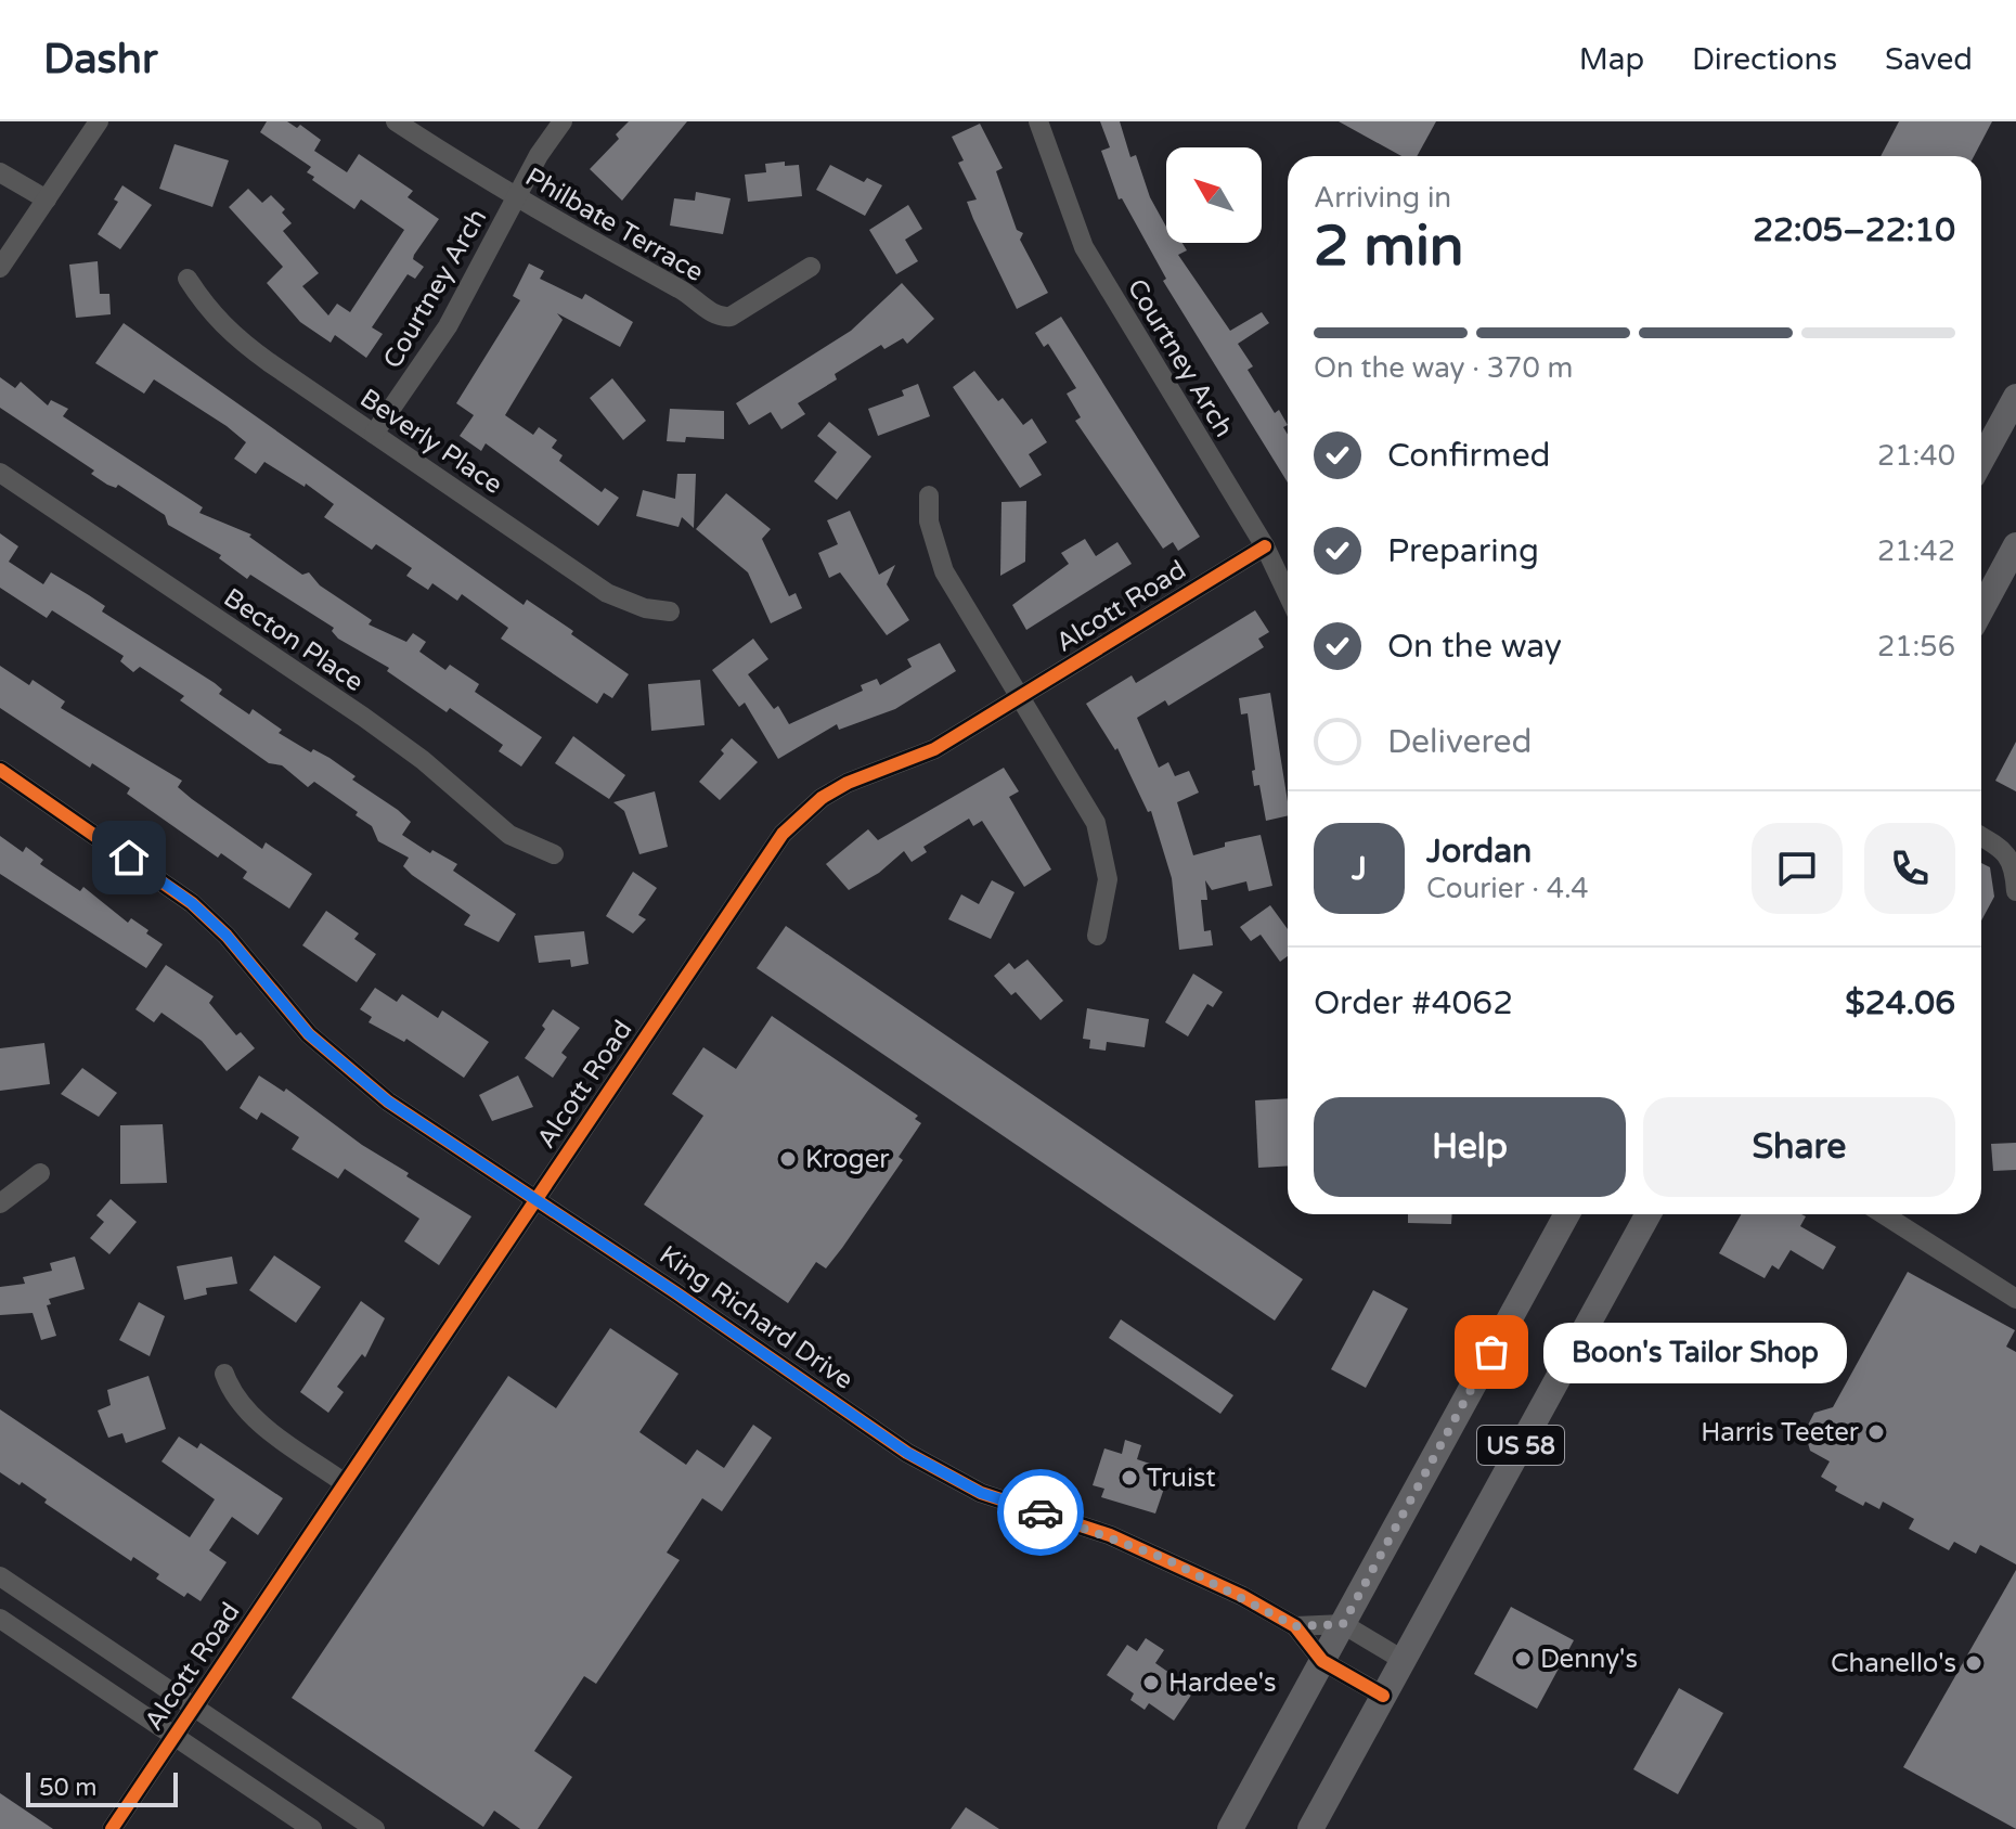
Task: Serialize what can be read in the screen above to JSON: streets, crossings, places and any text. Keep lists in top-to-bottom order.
{
  "streets": {
    "main road": ["US 58"],
    "street": [
      "Philbate Terrace",
      "Courtney Arch",
      "Beverly Place",
      "Alcott Road",
      "Becton Place",
      "King Richard Drive"
    ]
  },
  "crossings": [
    ["Philbate Terrace", "Courtney Arch"],
    ["Courtney Arch", "Beverly Place"],
    ["Courtney Arch", "Alcott Road"],
    ["Alcott Road", "King Richard Drive"],
    ["King Richard Drive", "US 58"]
  ],
  "places": [
    "Kroger",
    "Boon's Tailor Shop",
    "Harris Teeter",
    "Truist",
    "Denny's",
    "Chanello's",
    "Hardee's"
  ],
  "scale_bar": "50 m",
  "north": "top left",
  "page": {
    "header": "Dashr",
    "nav": ["Map", "Directions", "Saved"],
    "heading": ["2 min", "Arriving in", "22:05–22:10"],
    "panel": [
      "Jordan",
      "Courier · 4.4",
      "Order #4062",
      "$24.06"
    ],
    "bar": "On the way · 370 m",
    "list": [
      ["Confirmed", "21:40"],
      ["Preparing", "21:42"],
      ["On the way", "21:56"],
      "Delivered"
    ],
    "round": "J",
    "buttons": ["Help", "Share"],
    "bubble": "Boon's Tailor Shop",
    "scale": "50 m"
  }
}
